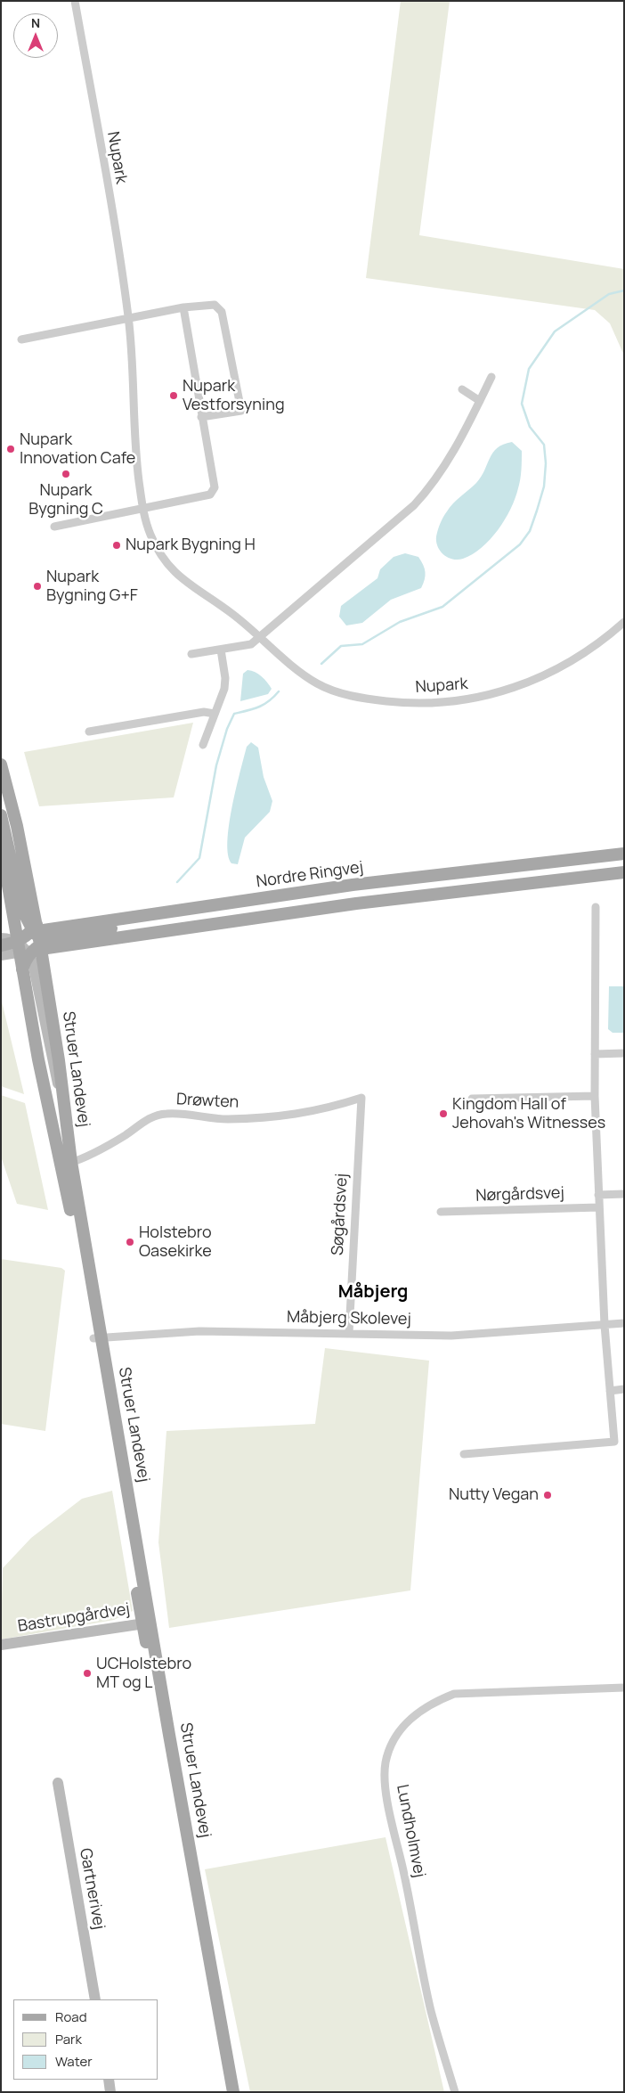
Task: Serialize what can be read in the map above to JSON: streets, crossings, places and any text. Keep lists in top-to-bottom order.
{
  "streets": {
    "main road": ["Nordre Ringvej", "Struer Landevej"],
    "street": [
      "Nupark",
      "Drøwten",
      "Nørgårdsvej",
      "Søgårdsvej",
      "Måbjerg Skolevej",
      "Bastrupgårdvej",
      "Lundholmvej",
      "Gartnerivej"
    ]
  },
  "crossings": [
    ["Nordre Ringvej", "Struer Landevej"],
    ["Struer Landevej", "Drøwten"],
    ["Struer Landevej", "Måbjerg Skolevej"],
    ["Struer Landevej", "Bastrupgårdvej"],
    ["Drøwten", "Søgårdsvej"],
    ["Søgårdsvej", "Måbjerg Skolevej"]
  ],
  "districts": ["Måbjerg"],
  "places": [
    "Nupark Vestforsyning",
    "Nupark Innovation Cafe",
    "Nupark Bygning C",
    "Nupark Bygning H",
    "Nupark Bygning G+F",
    "Kingdom Hall of Jehovah's Witnesses",
    "Holstebro Oasekirke",
    "Nutty Vegan",
    "UCHolstebro MT og L"
  ],
  "legend": ["Road", "Park", "Water"],
  "north": "top"
}
